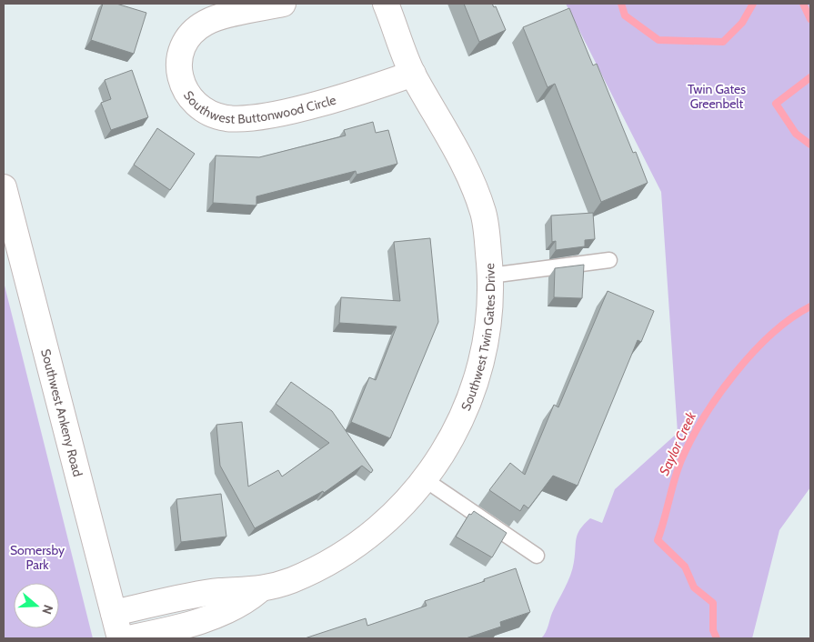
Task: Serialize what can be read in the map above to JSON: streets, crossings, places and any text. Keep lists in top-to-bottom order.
{
  "streets": {
    "street": ["Southwest Buttonwood Circle", "Southwest Twin Gates Drive", "Southwest Ankeny Road"]
  },
  "crossings": [
    ["Southwest Buttonwood Circle", "Southwest Twin Gates Drive"],
    ["Southwest Twin Gates Drive", "Southwest Ankeny Road"]
  ],
  "water": ["Saylor Creek"],
  "parks": ["Twin Gates Greenbelt", "Somersby Park"],
  "north": "right"
}
